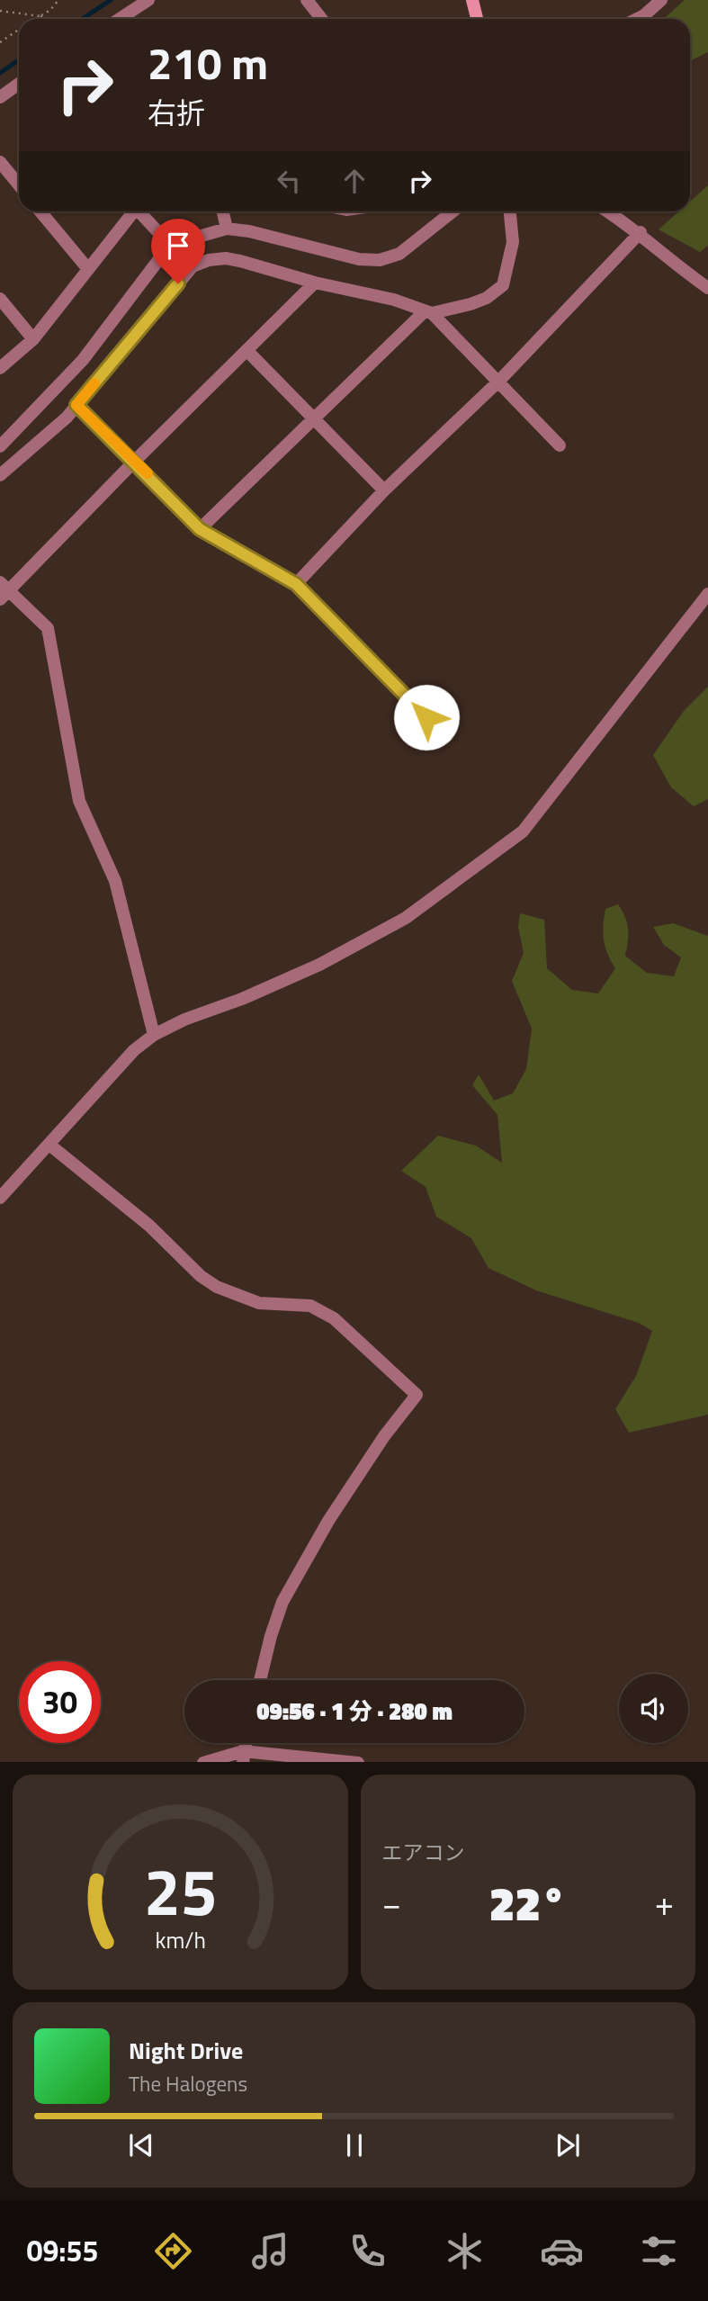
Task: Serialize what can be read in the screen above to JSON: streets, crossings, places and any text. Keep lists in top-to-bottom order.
{
  "page": {
    "turn": ["210 m", "右折"],
    "limit": "30",
    "trip": "09:56 · 1 分 · 280 m",
    "tile": "エアコン",
    "heat": ["−", "22°", "+"],
    "song": ["Night Drive", "The Halogens"],
    "tabs": "09:55",
    "gauge": ["25", "km/h"]
  }
}
